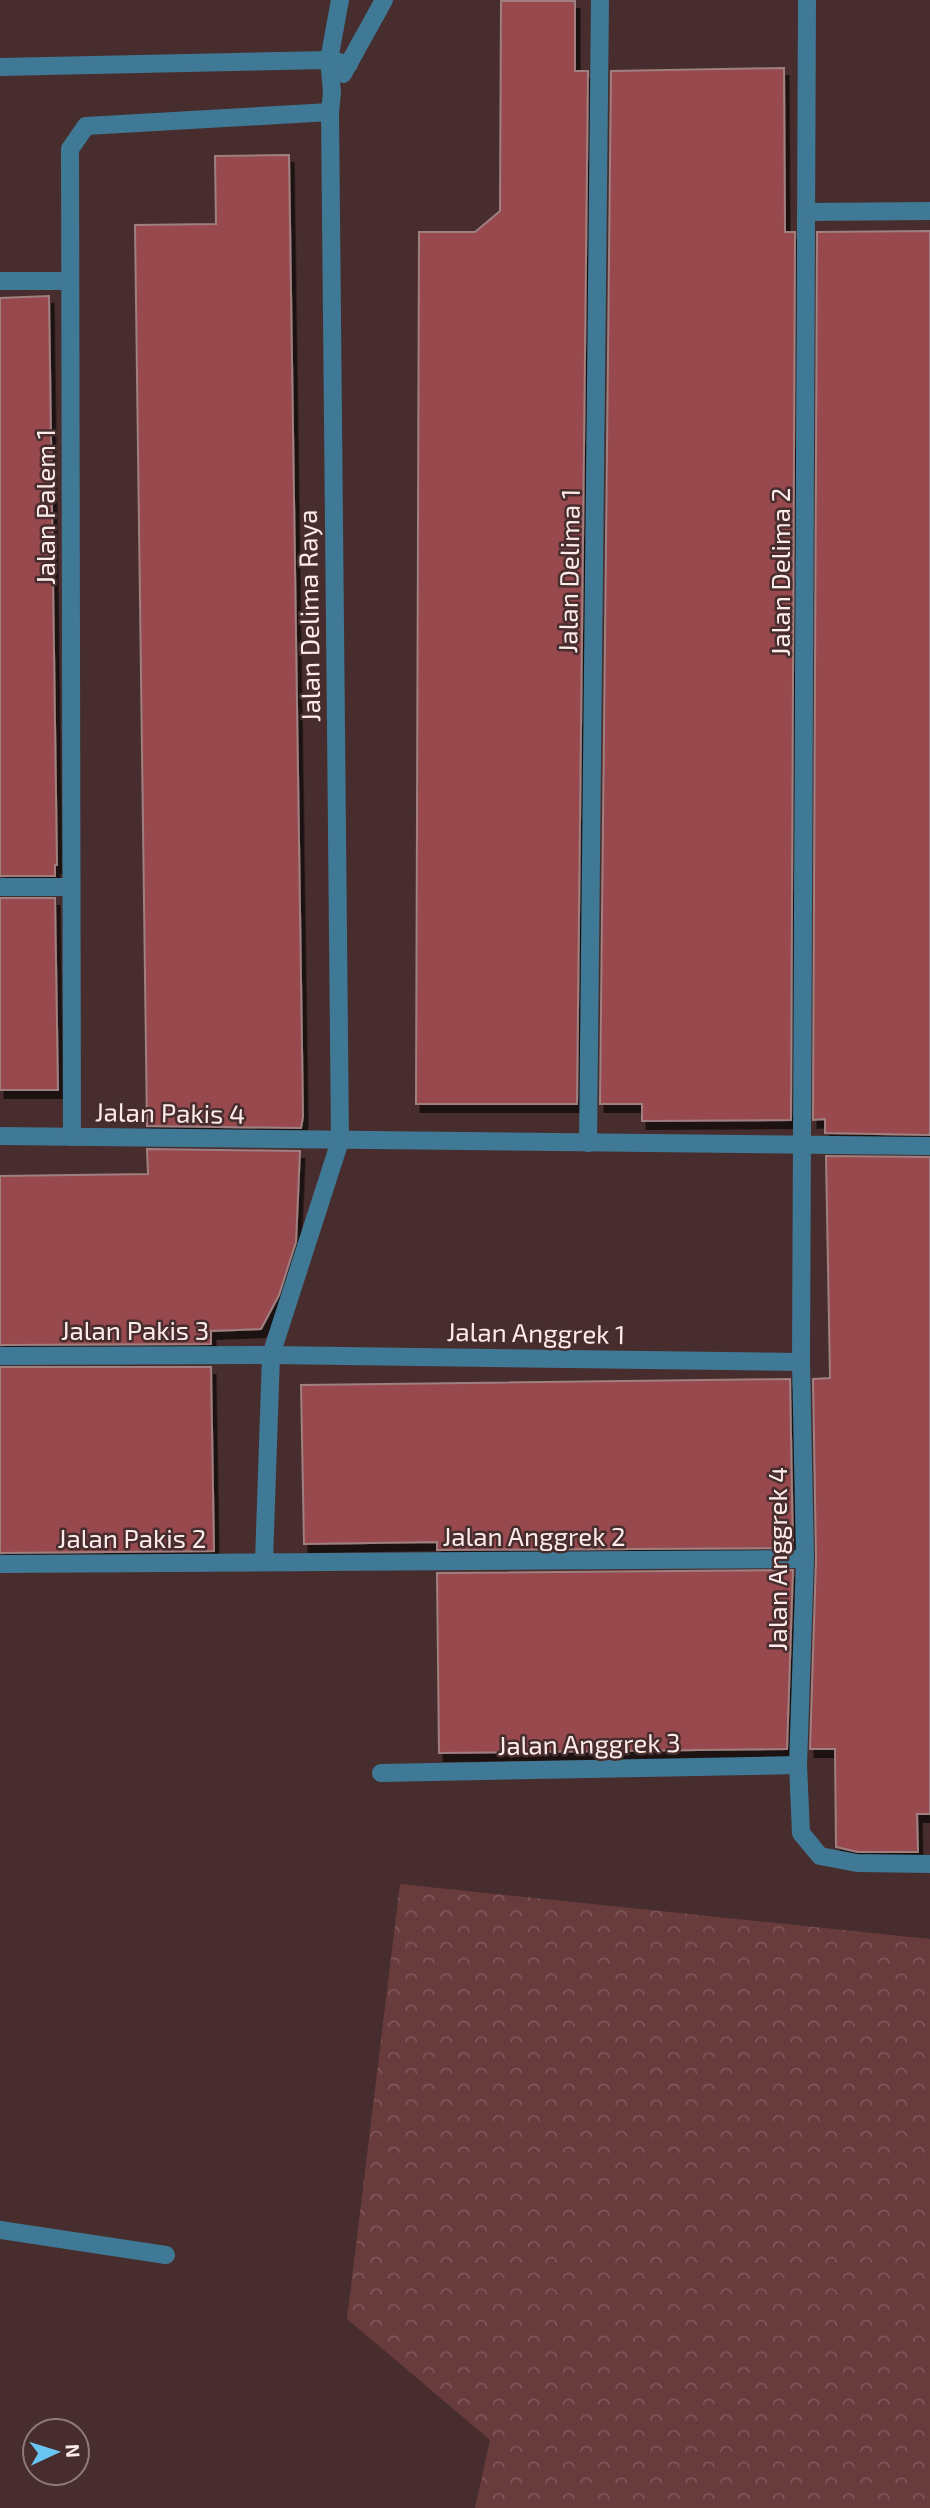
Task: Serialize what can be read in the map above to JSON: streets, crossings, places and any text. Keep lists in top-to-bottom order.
{
  "streets": {
    "street": [
      "Jalan Palem 1",
      "Jalan Delima 1",
      "Jalan Delima 2",
      "Jalan Delima Raya",
      "Jalan Pakis 4",
      "Jalan Pakis 3",
      "Jalan Anggrek 1",
      "Jalan Anggrek 2",
      "Jalan Pakis 2",
      "Jalan Anggrek 4",
      "Jalan Anggrek 3"
    ]
  },
  "crossings": [
    ["Jalan Palem 1", "Jalan Delima Raya"],
    ["Jalan Palem 1", "Jalan Pakis 4"],
    ["Jalan Delima 1", "Jalan Pakis 4"],
    ["Jalan Delima 2", "Jalan Pakis 4"],
    ["Jalan Delima 2", "Jalan Anggrek 4"],
    ["Jalan Delima Raya", "Jalan Pakis 4"],
    ["Jalan Delima Raya", "Jalan Pakis 3"],
    ["Jalan Delima Raya", "Jalan Anggrek 1"],
    ["Jalan Delima Raya", "Jalan Anggrek 2"],
    ["Jalan Delima Raya", "Jalan Pakis 2"],
    ["Jalan Pakis 4", "Jalan Anggrek 4"],
    ["Jalan Pakis 3", "Jalan Anggrek 1"],
    ["Jalan Anggrek 1", "Jalan Anggrek 4"],
    ["Jalan Anggrek 2", "Jalan Pakis 2"],
    ["Jalan Anggrek 2", "Jalan Anggrek 4"],
    ["Jalan Anggrek 4", "Jalan Anggrek 3"]
  ],
  "north": "right"
}
